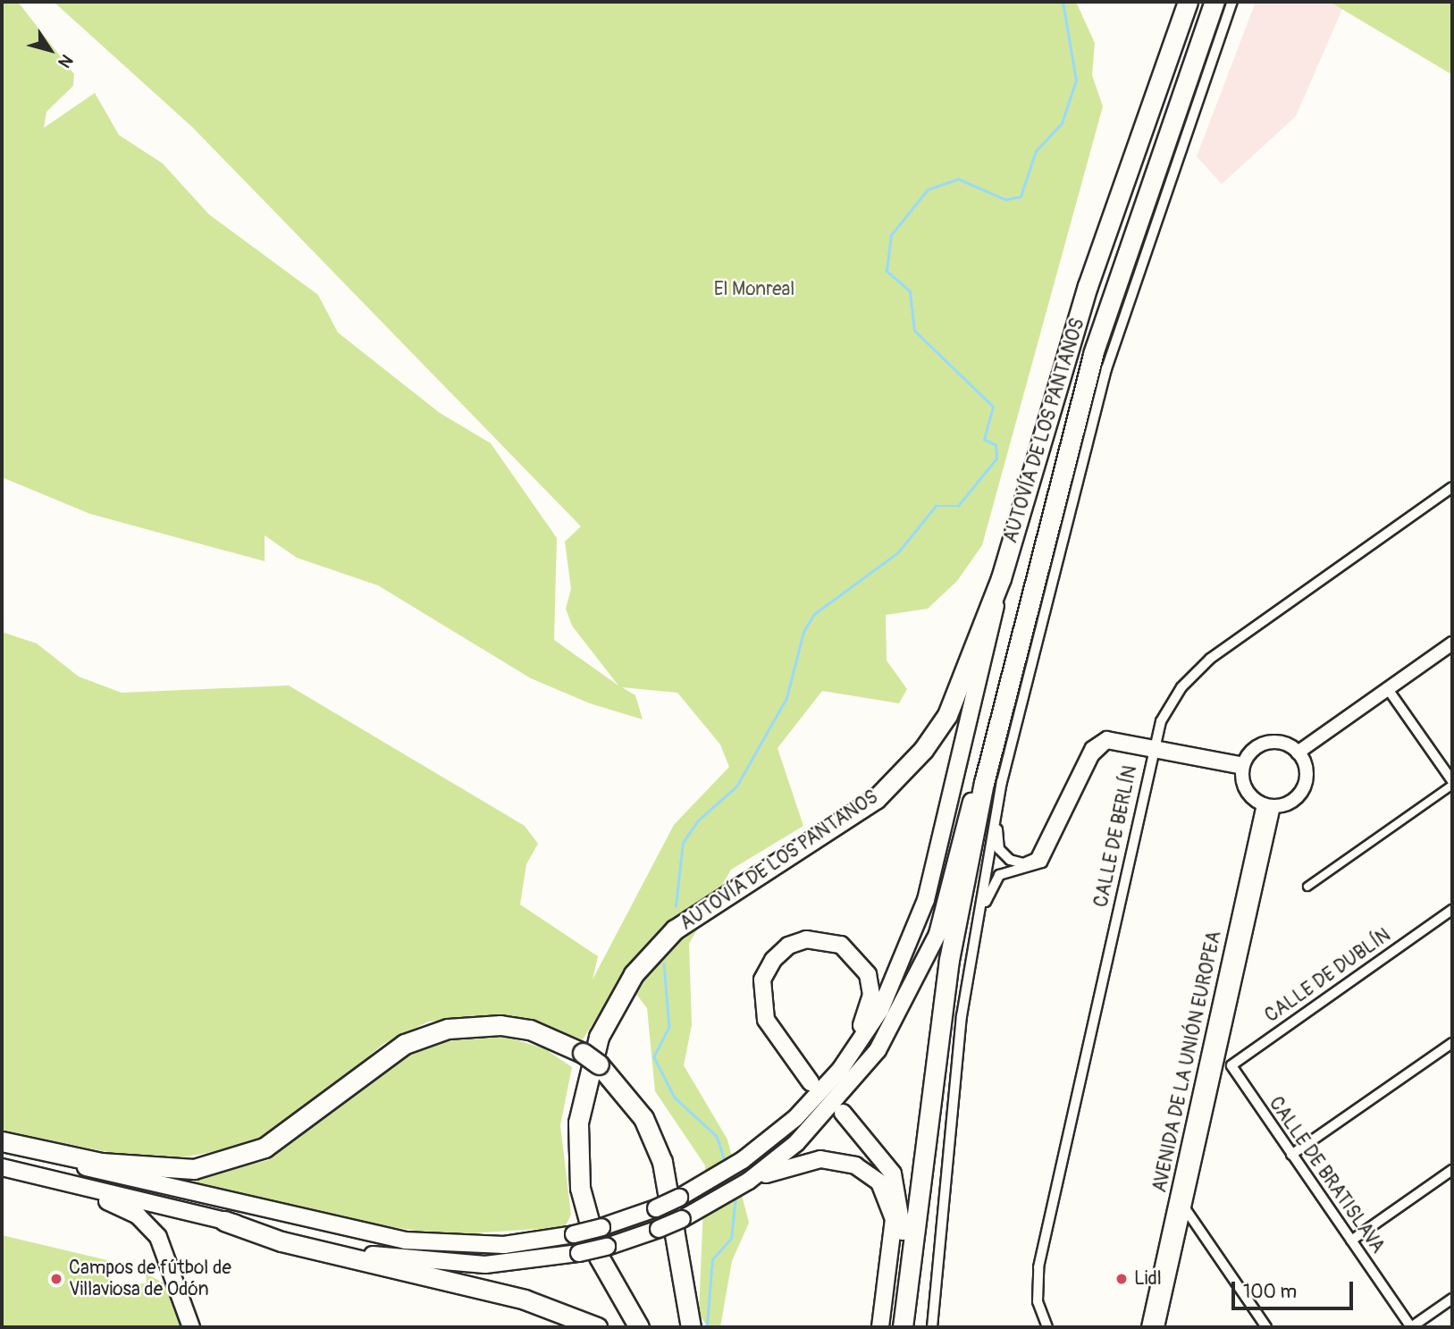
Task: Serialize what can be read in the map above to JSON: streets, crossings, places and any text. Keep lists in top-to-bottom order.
{
  "streets": {
    "highway": ["AUTOVÍA DE LOS PANTANOS"],
    "street": [
      "CALLE DE BERLÍN",
      "CALLE DE DUBLÍN",
      "AVENIDA DE LA UNIÓN EUROPEA",
      "CALLE DE BRATISLAVA"
    ]
  },
  "crossings": [
    ["CALLE DE DUBLÍN", "CALLE DE BRATISLAVA"],
    ["AVENIDA DE LA UNIÓN EUROPEA", "CALLE DE BRATISLAVA"]
  ],
  "parks": ["El Monreal"],
  "places": ["Campos de fútbol de Villaviosa de Odón", "Lidl"],
  "scale_bar": "100 m",
  "north": "bottom right"
}
